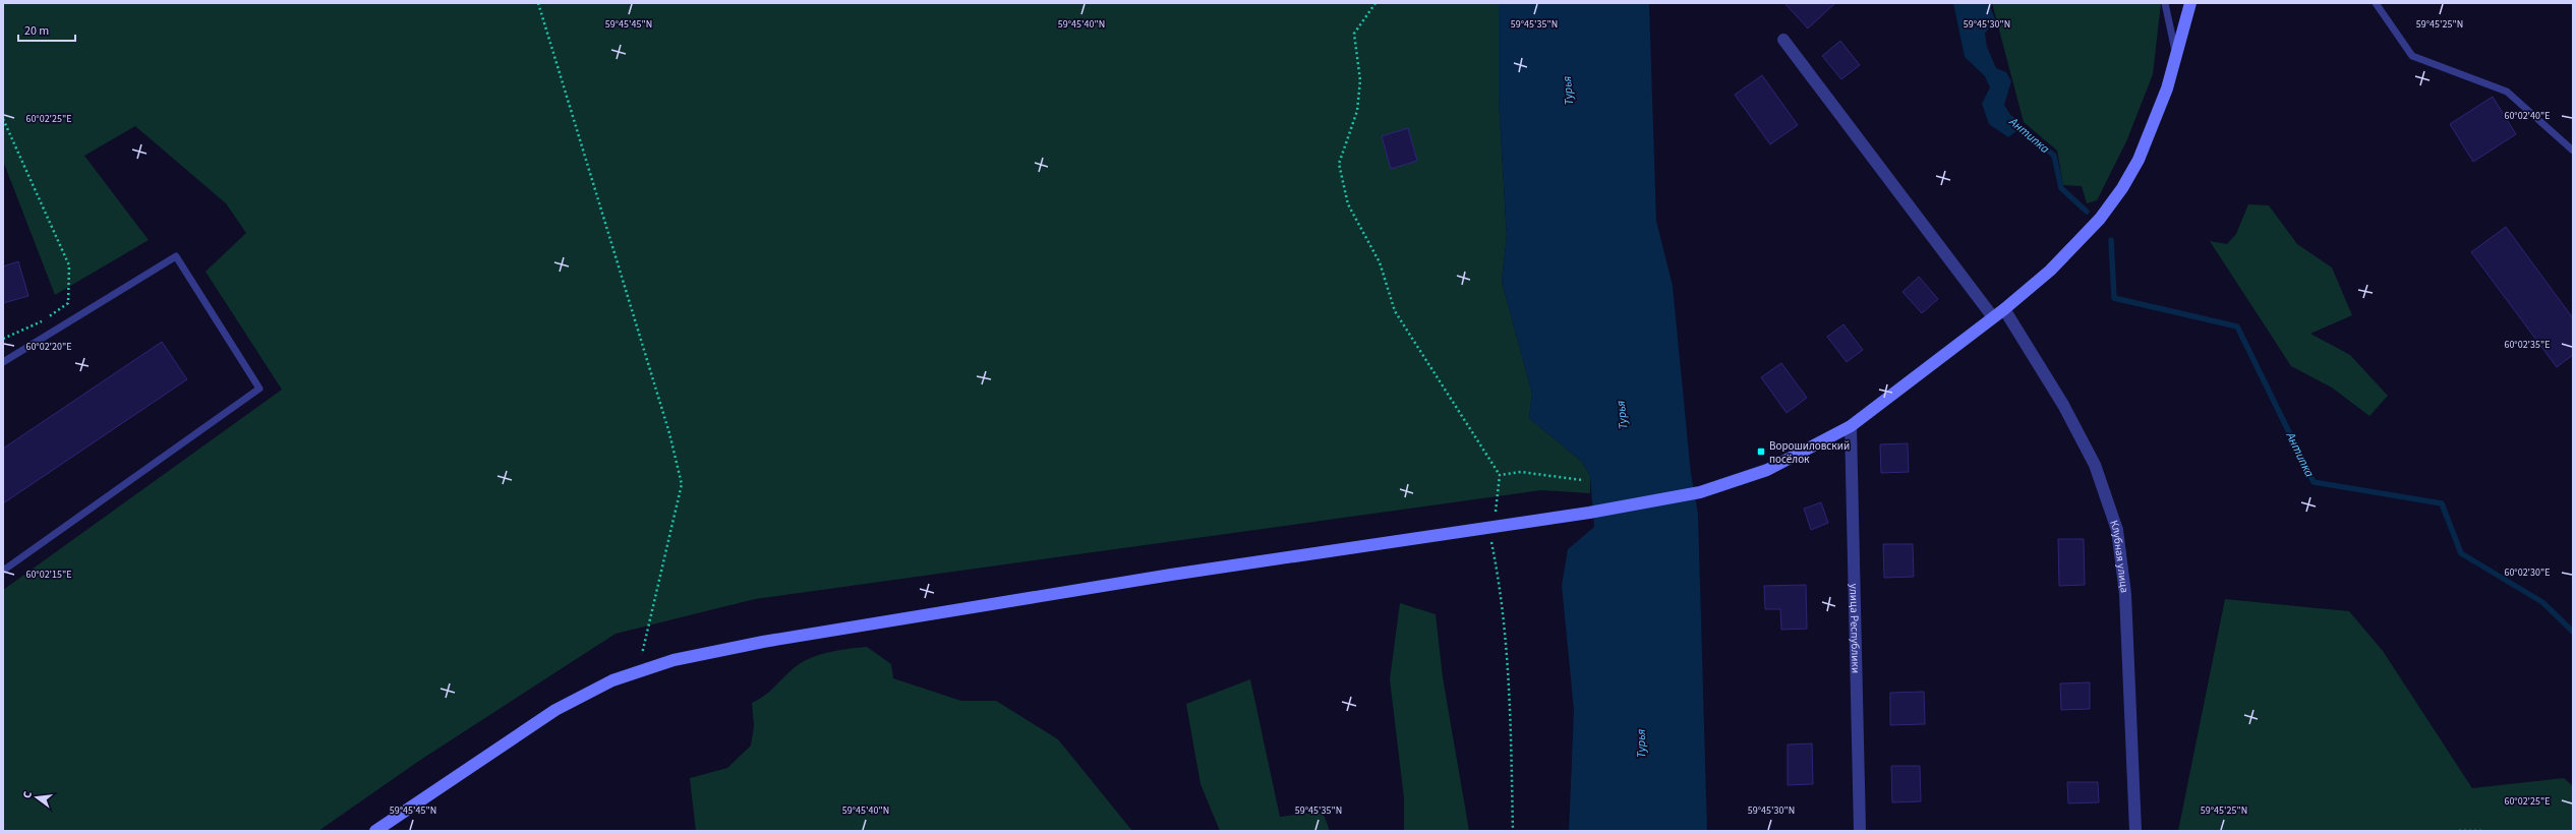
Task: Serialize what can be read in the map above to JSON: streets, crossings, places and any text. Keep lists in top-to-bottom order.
{
  "streets": {
    "street": ["Клубная улица", "улица Республики"]
  },
  "water": ["Турья", "Антипка"],
  "places": {
    "transit": ["Ворошиловский посёлок"]
  },
  "scale_bar": "20 m",
  "north": "left",
  "coordinates": [
    "59°45'45\"N",
    "59°45'40\"N",
    "59°45'35\"N",
    "59°45'30\"N",
    "59°45'25\"N",
    "60°02'40\"E",
    "60°02'25\"E",
    "60°02'35\"E",
    "60°02'20\"E",
    "60°02'30\"E",
    "60°02'15\"E"
  ]
}
